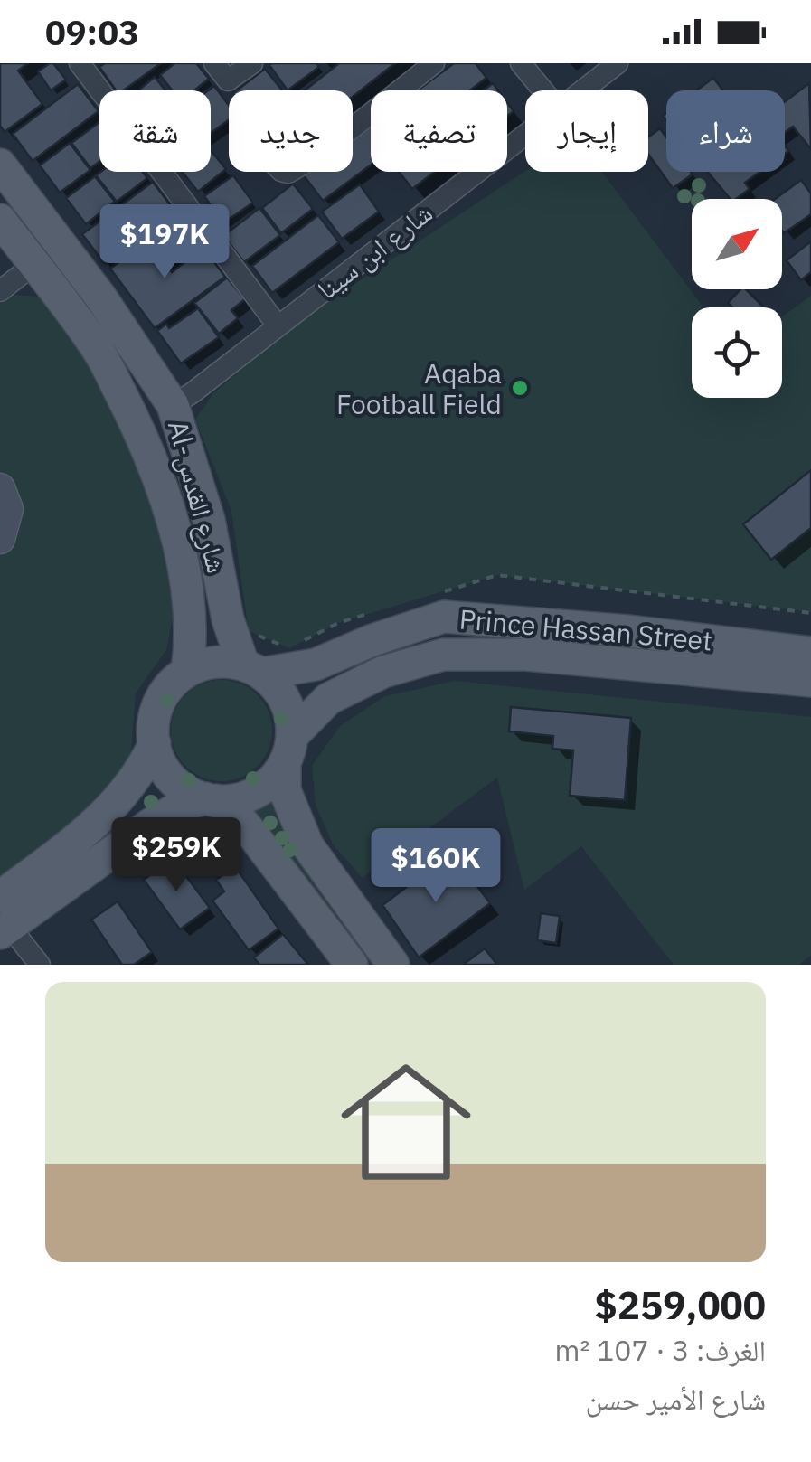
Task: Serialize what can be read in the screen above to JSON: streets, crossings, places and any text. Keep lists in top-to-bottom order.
{
  "streets": {
    "main road": ["Al-شارع القدس", "Prince Hassan Street"],
    "street": ["شارع ابن سينا"]
  },
  "crossings": [
    ["شارع ابن سينا", "Al-شارع القدس"],
    ["Al-شارع القدس", "Prince Hassan Street"]
  ],
  "places": ["Aqaba Football Field"],
  "north": "top right",
  "page": {
    "status": "09:03",
    "chip": [
      "شراء",
      "إيجار",
      "تصفية",
      "جديد",
      "شقة"
    ],
    "price": ["$197K", "$259K", "$160K"],
    "list": [
      {
        "name": "$259,000",
        "note": "الغرف: 3 · 107 m² · شارع الأمير حسن"
      }
    ]
  }
}
